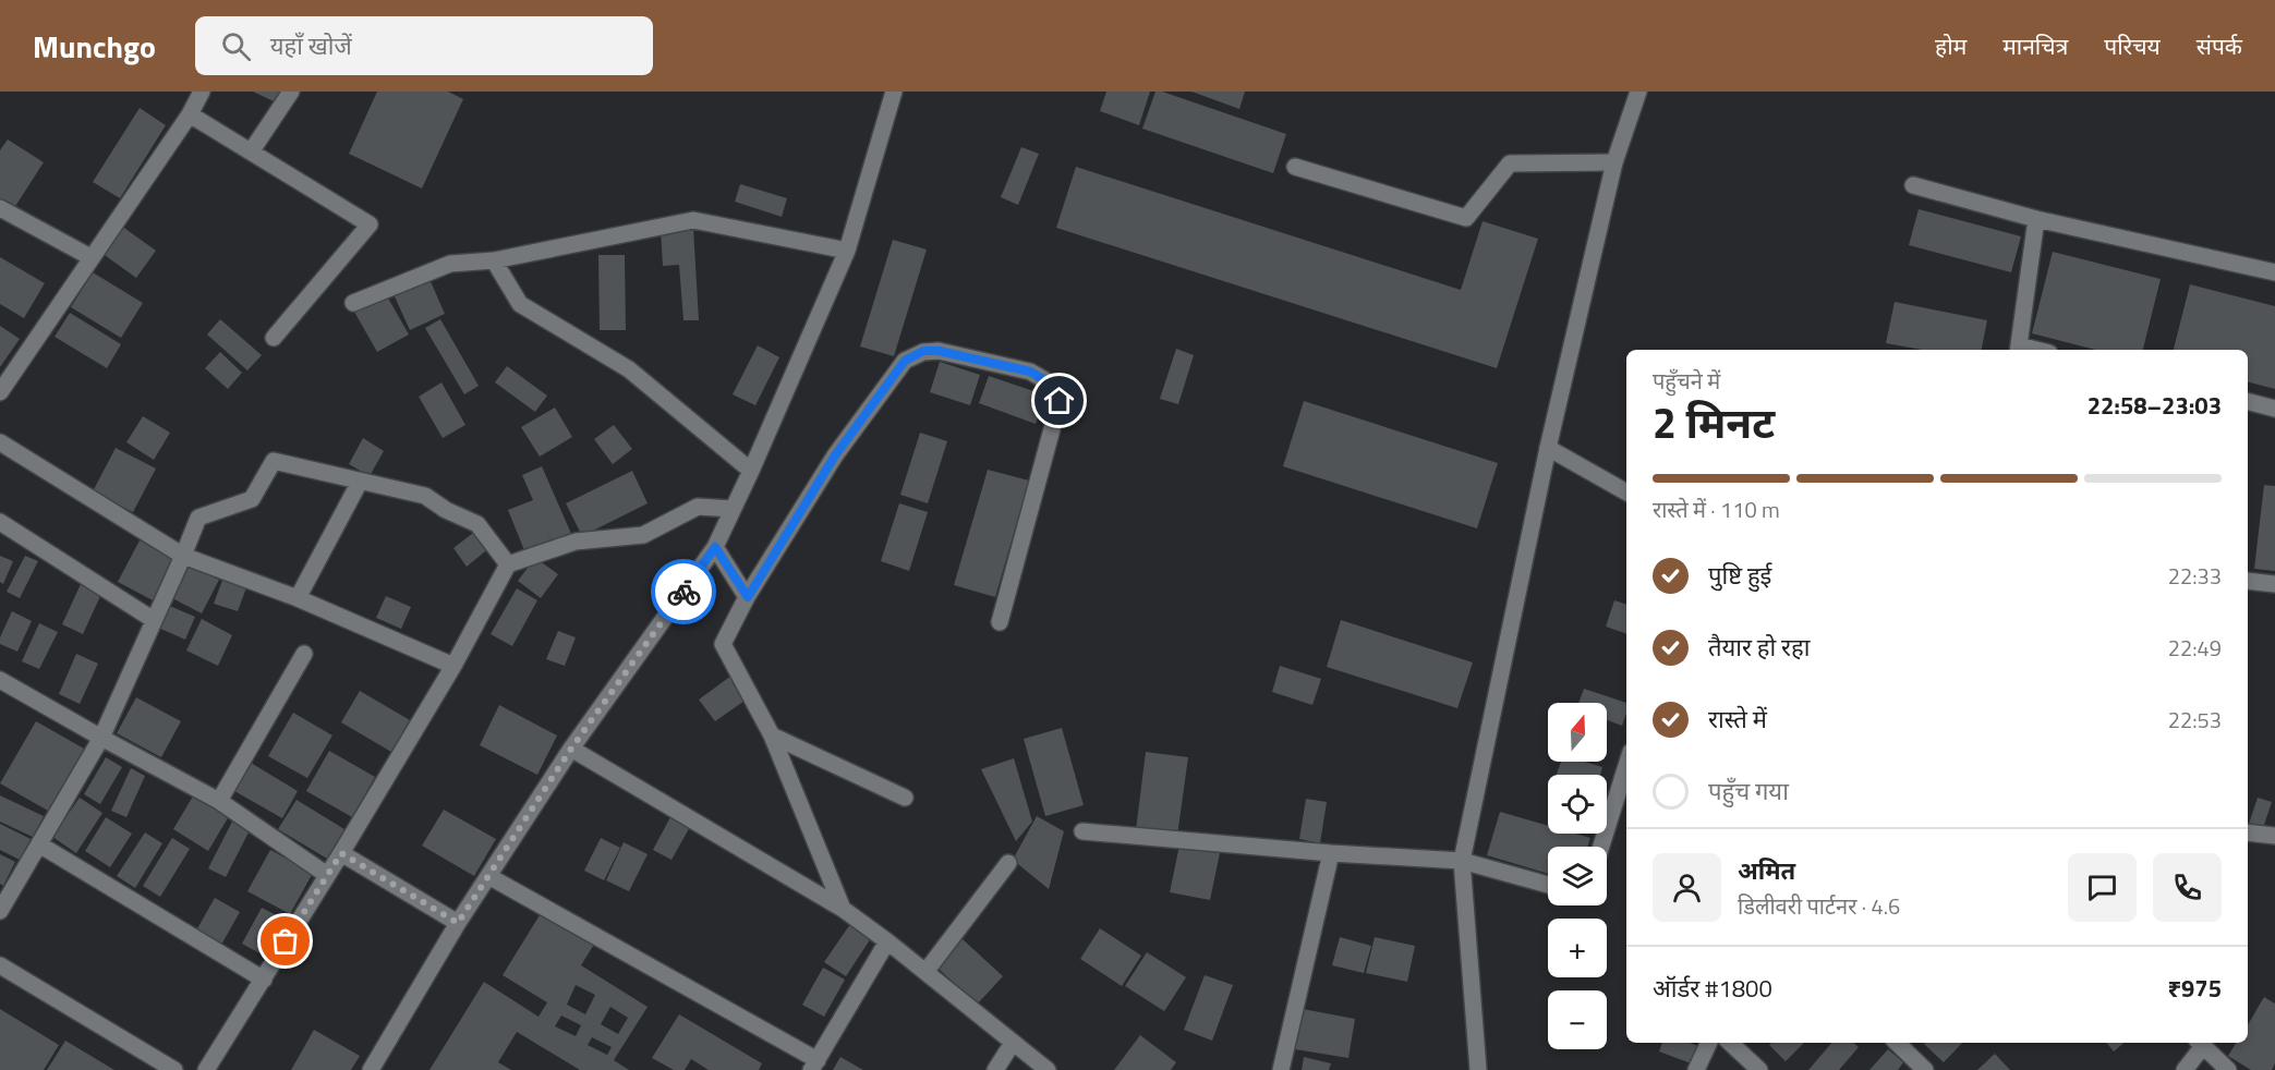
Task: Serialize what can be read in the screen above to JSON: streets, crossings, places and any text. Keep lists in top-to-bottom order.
{
  "north": "top",
  "page": {
    "header": "Munchgo",
    "search": "यहाँ खोजें",
    "nav": [
      "होम",
      "मानचित्र",
      "परिचय",
      "संपर्क"
    ],
    "heading": ["2 मिनट", "पहुँचने में", "22:58–23:03"],
    "panel": [
      "अमित",
      "डिलीवरी पार्टनर · 4.6",
      "ऑर्डर #1800",
      "₹975"
    ],
    "bar": "रास्ते में · 110 m",
    "list": [
      ["पुष्टि हुई", "22:33"],
      ["तैयार हो रहा", "22:49"],
      ["रास्ते में", "22:53"],
      "पहुँच गया"
    ],
    "map_buttons": ["+", "−"]
  }
}
